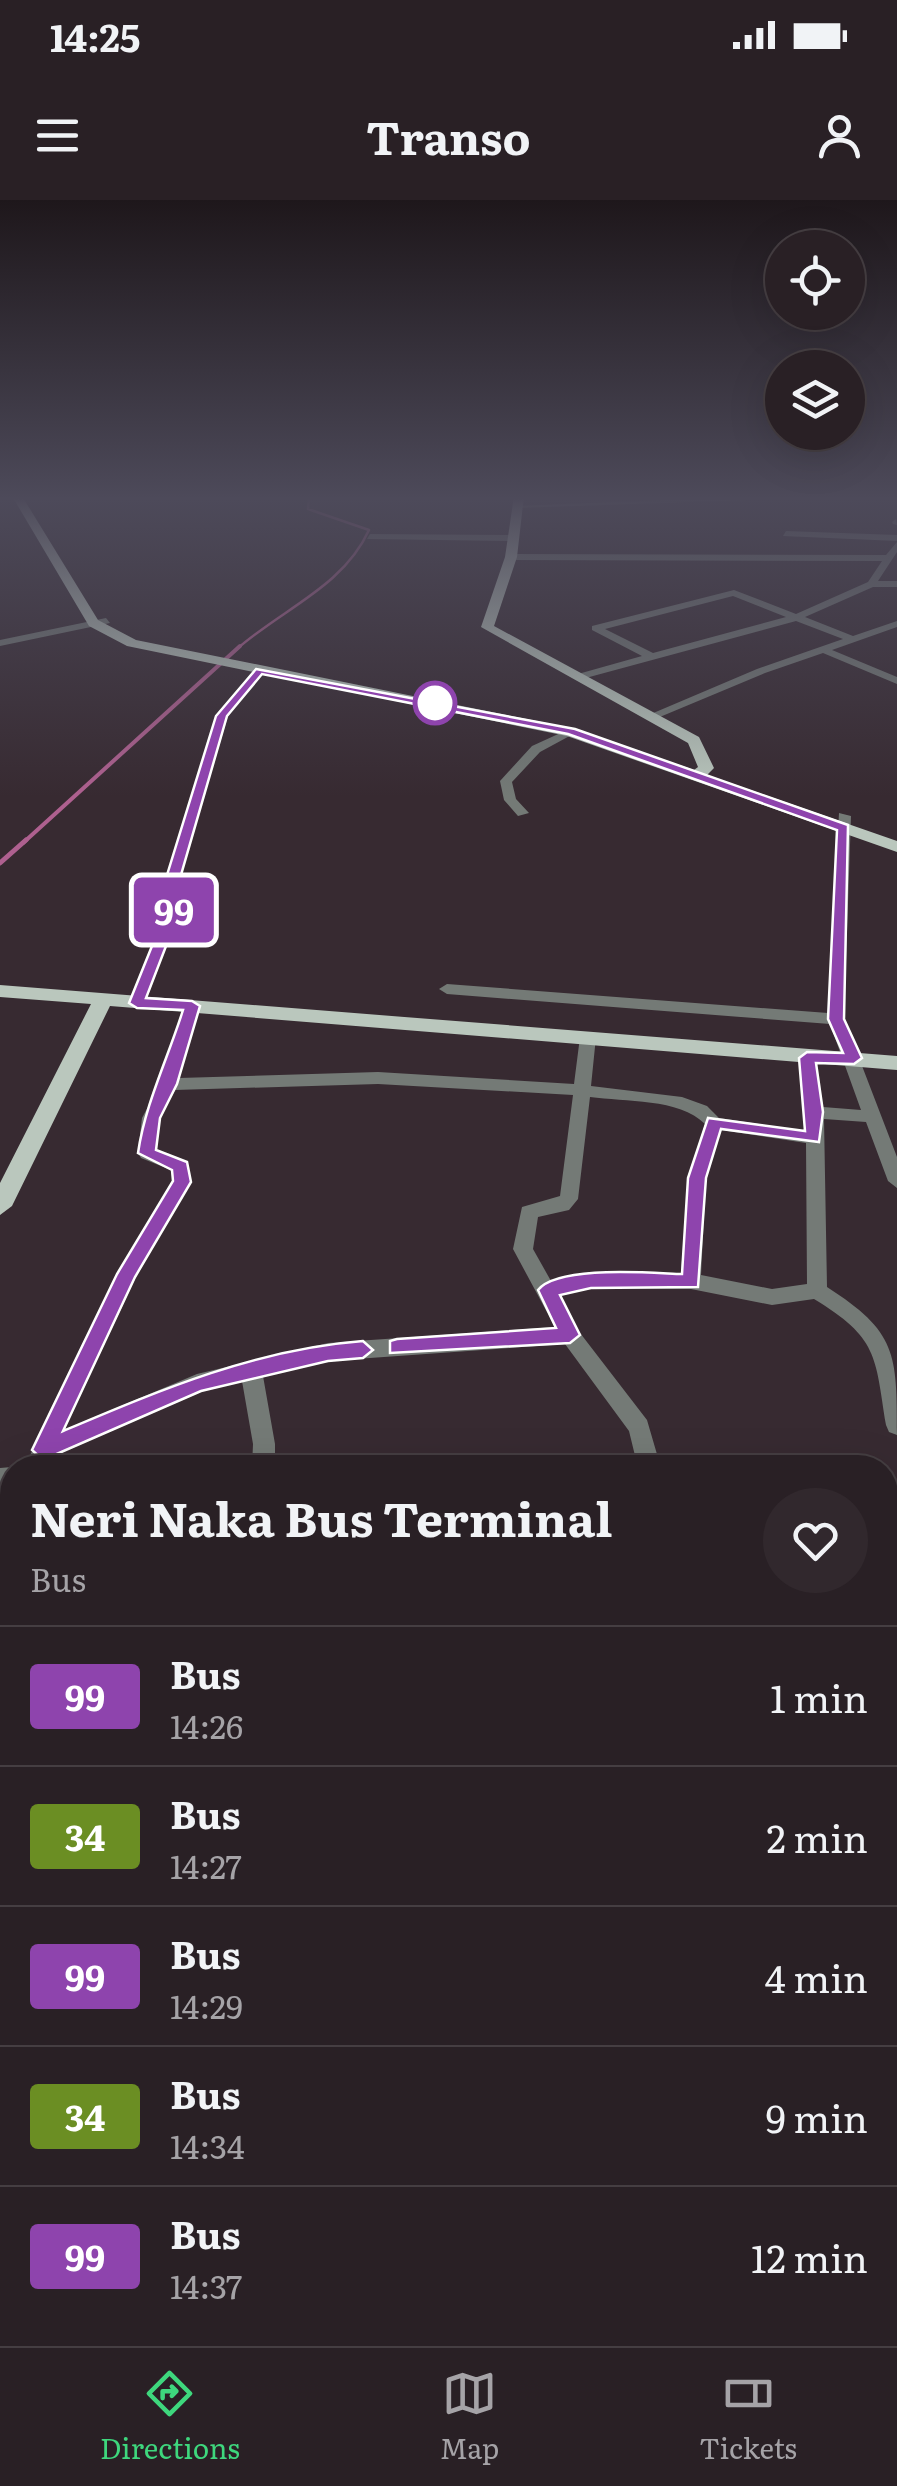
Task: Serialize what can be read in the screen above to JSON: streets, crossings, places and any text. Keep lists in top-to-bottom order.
{
  "lines": ["bus line 99"],
  "page": {
    "status": "14:25",
    "header": "Transo",
    "on_map": "99",
    "heading": ["Neri Naka Bus Terminal", "Bus"],
    "list": [
      {
        "mark": "99",
        "name": "Bus",
        "note": "14:26",
        "value": "1 min"
      },
      {
        "mark": "34",
        "name": "Bus",
        "note": "14:27",
        "value": "2 min"
      },
      {
        "mark": "99",
        "name": "Bus",
        "note": "14:29",
        "value": "4 min"
      },
      {
        "mark": "34",
        "name": "Bus",
        "note": "14:34",
        "value": "9 min"
      },
      {
        "mark": "99",
        "name": "Bus",
        "note": "14:37",
        "value": "12 min"
      }
    ],
    "tabs": ["Directions", "Map", "Tickets"]
  }
}
